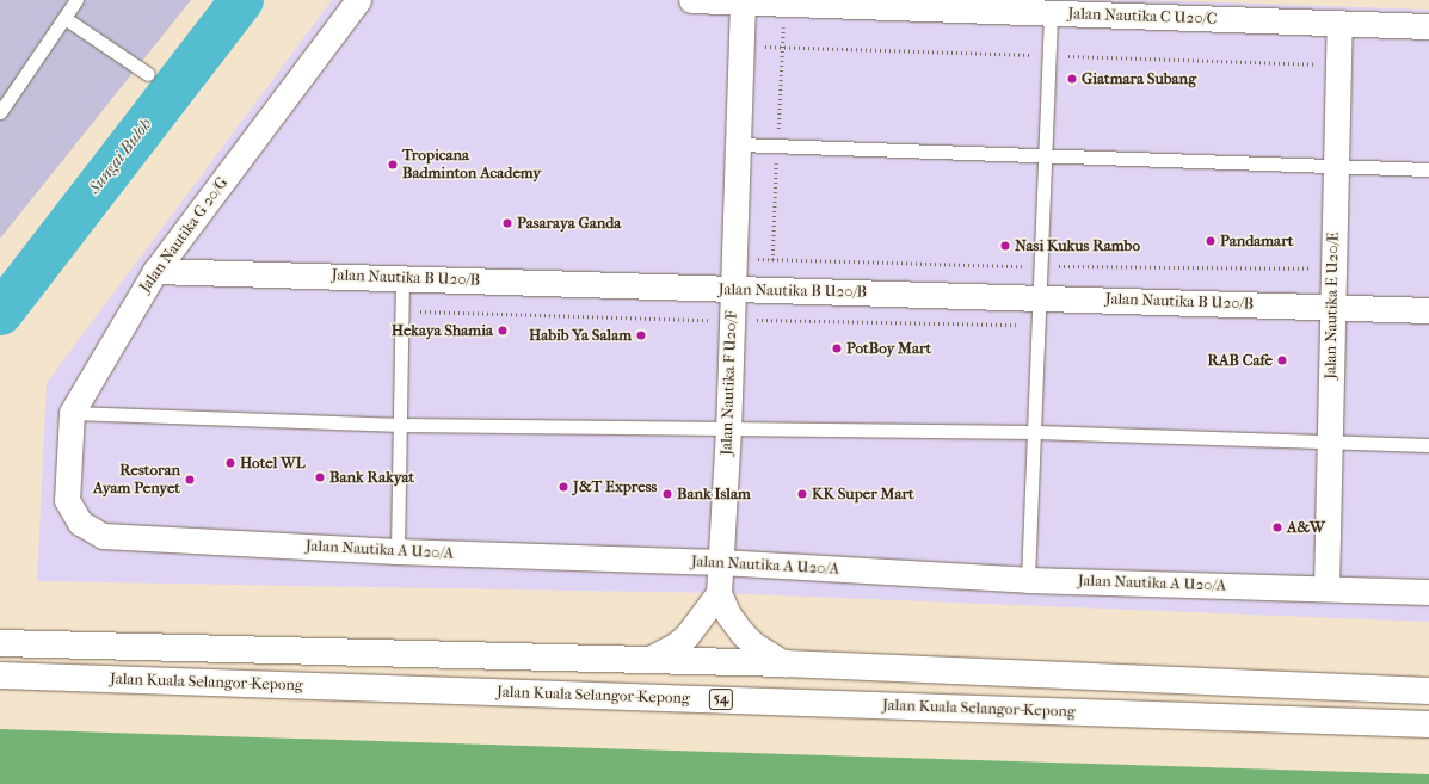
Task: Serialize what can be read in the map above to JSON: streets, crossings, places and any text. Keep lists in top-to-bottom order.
{
  "streets": {
    "highway": ["Jalan Kuala Selangor-Kepong", "54"],
    "street": [
      "Jalan Nautika C U20/C",
      "Jalan Nautika G 20/G",
      "Jalan Nautika B U20/B",
      "Jalan Nautika E U20/E",
      "Jalan Nautika F U20/F",
      "Jalan Nautika A U20/A"
    ]
  },
  "crossings": [
    ["Jalan Nautika C U20/C", "Jalan Nautika E U20/E"],
    ["Jalan Nautika C U20/C", "Jalan Nautika F U20/F"],
    ["Jalan Nautika G 20/G", "Jalan Nautika B U20/B"],
    ["Jalan Nautika G 20/G", "Jalan Nautika A U20/A"],
    ["Jalan Nautika B U20/B", "Jalan Nautika E U20/E"],
    ["Jalan Nautika B U20/B", "Jalan Nautika F U20/F"],
    ["Jalan Nautika E U20/E", "Jalan Nautika A U20/A"],
    ["Jalan Nautika F U20/F", "Jalan Nautika A U20/A"]
  ],
  "water": ["Sungai Buloh"],
  "places": [
    "Giatmara Subang",
    "Tropicana Badminton Academy",
    "Pasaraya Ganda",
    "Pandamart",
    "Nasi Kukus Rambo",
    "Hekaya Shamia",
    "Habib Ya Salam",
    "PotBoy Mart",
    "RAB Cafe",
    "Hotel WL",
    "Bank Rakyat",
    "Restoran Ayam Penyet",
    "J&T Express",
    "Bank Islam",
    "KK Super Mart",
    "A&W"
  ]
}
